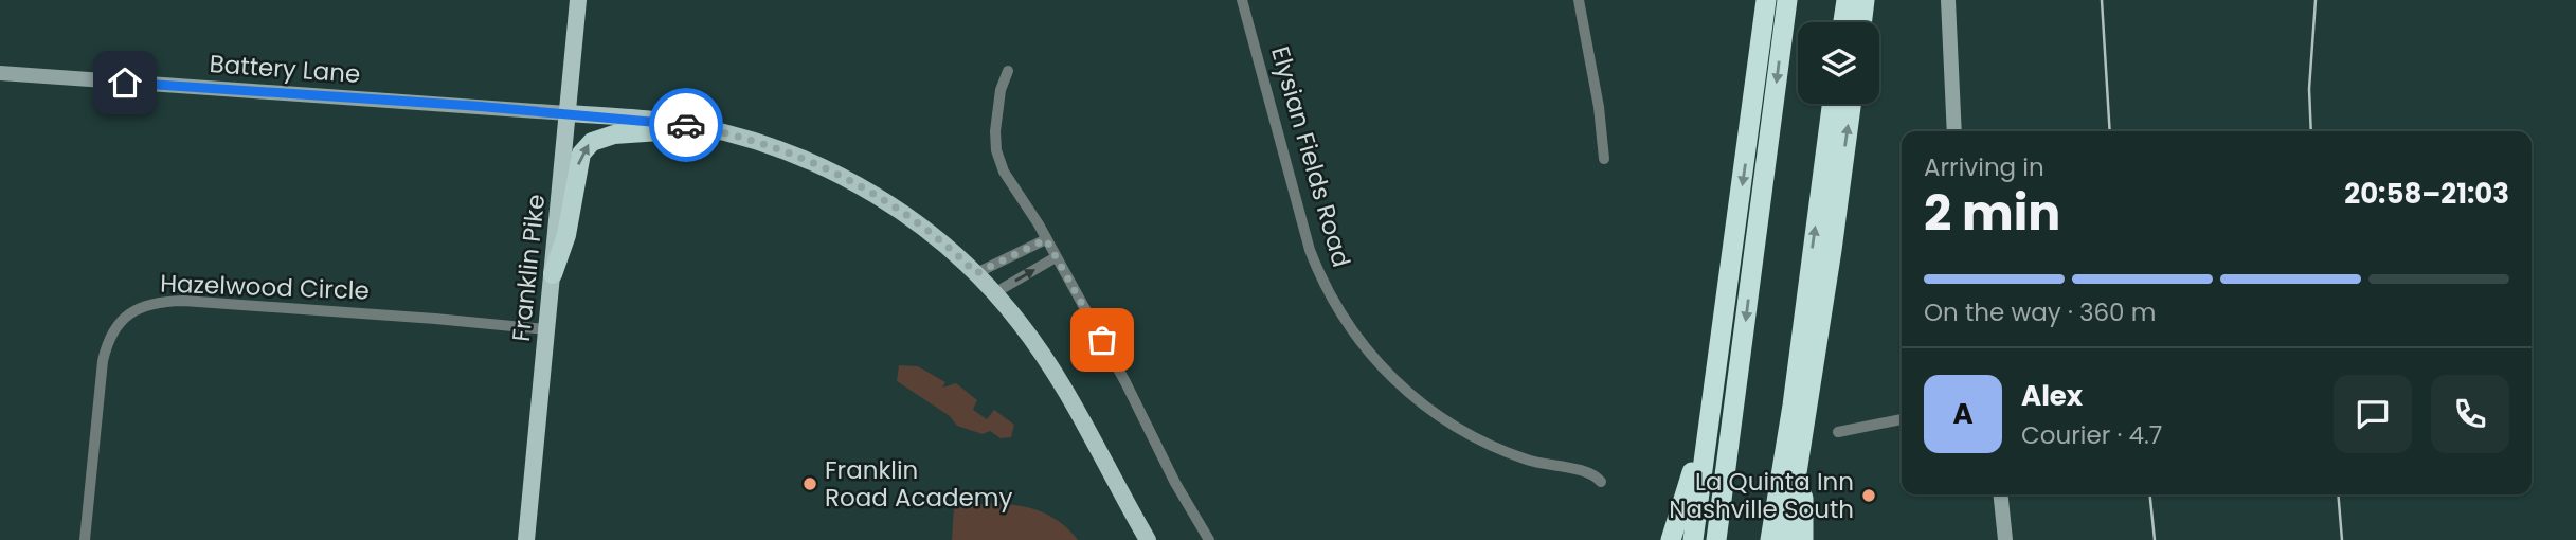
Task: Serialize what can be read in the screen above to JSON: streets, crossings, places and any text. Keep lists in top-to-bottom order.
{
  "streets": {
    "main road": ["Battery Lane", "Franklin Pike"],
    "street": ["Elysian Fields Road", "Hazelwood Circle"]
  },
  "crossings": [
    ["Battery Lane", "Franklin Pike"],
    ["Franklin Pike", "Hazelwood Circle"]
  ],
  "places": ["Franklin Road Academy", "La Quinta Inn Nashville South"],
  "page": {
    "heading": ["2 min", "Arriving in", "20:58–21:03"],
    "panel": ["Alex", "Courier · 4.7"],
    "bar": "On the way · 360 m",
    "round": "A"
  }
}
